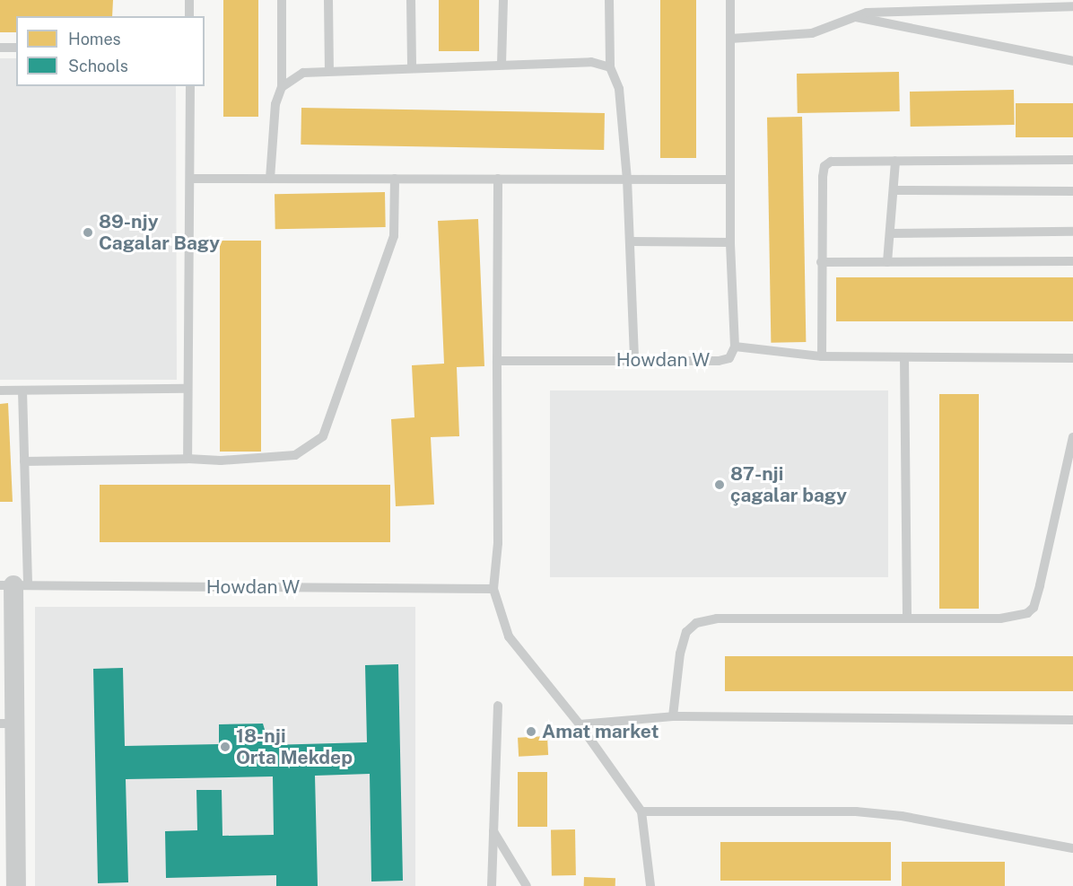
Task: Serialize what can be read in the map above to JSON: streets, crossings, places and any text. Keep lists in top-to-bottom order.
{
  "streets": {
    "lane": ["Howdan W"]
  },
  "places": [
    "89-njy Cagalar Bagy",
    "87-nji çagalar bagy",
    "Amat market",
    "18-nji Orta Mekdep"
  ],
  "legend": ["Homes", "Schools"]
}
